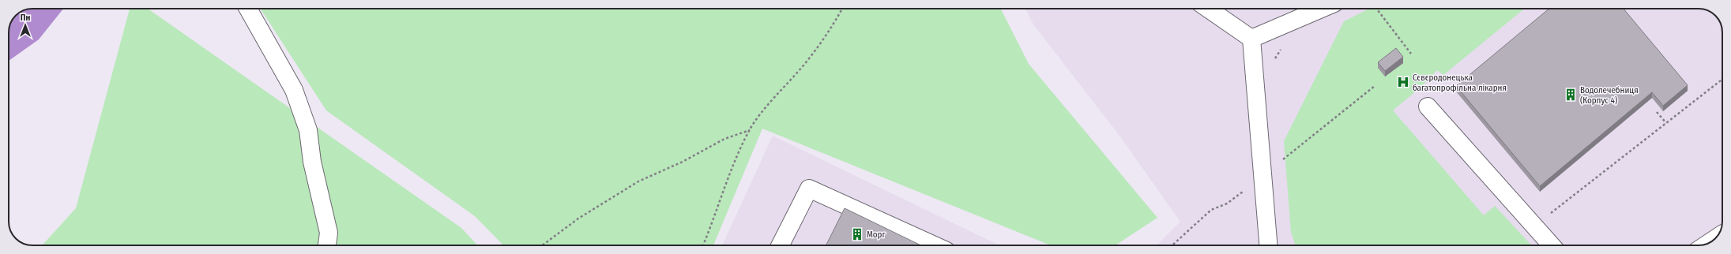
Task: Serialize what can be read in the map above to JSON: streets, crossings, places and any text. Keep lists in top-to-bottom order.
{
  "places": {
    "hospital": ["Сєвєродонецька багатопрофiльна лiкарня"],
    "building": ["Водолечебниця (Корпус 4)", "Морг"]
  },
  "north": "top"
}
